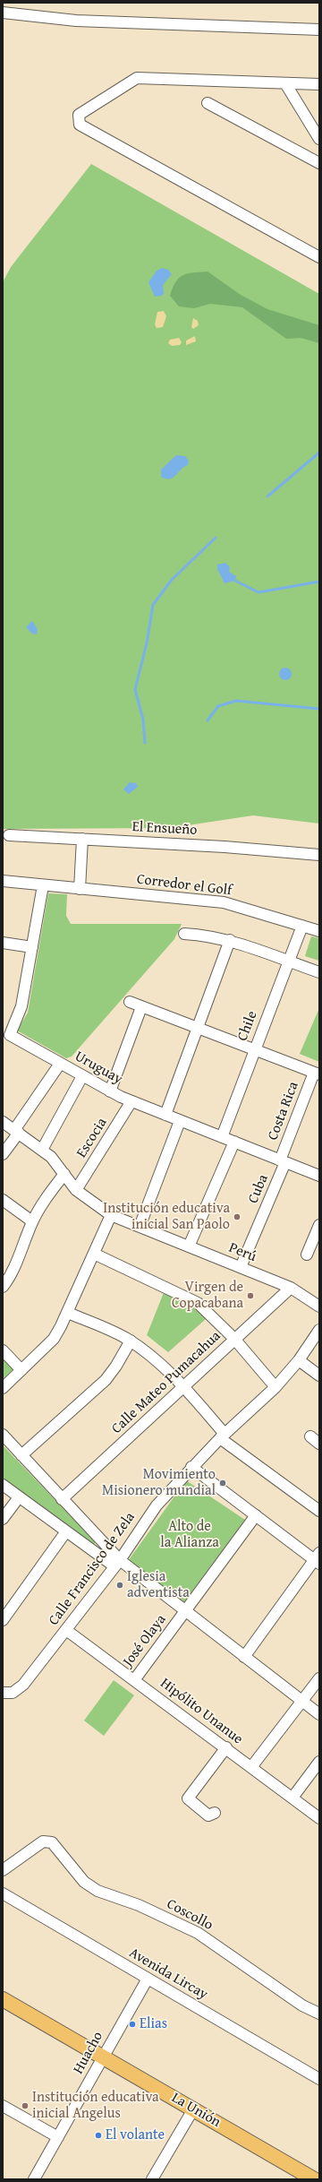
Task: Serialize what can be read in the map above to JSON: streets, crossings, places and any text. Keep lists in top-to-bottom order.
{
  "streets": {
    "main road": ["La Unión"],
    "street": [
      "El Ensueño",
      "Corredor el Golf",
      "Chile",
      "Uruguay",
      "Costa Rica",
      "Escocia",
      "Cuba",
      "Perú",
      "Calle Mateo Pumacahua",
      "Calle Francisco de Zela",
      "José Olaya",
      "Hipólito Unanue",
      "Coscollo",
      "Avenida Lircay",
      "Huacho"
    ]
  },
  "crossings": [
    ["Corredor el Golf", "Chile"],
    ["Corredor el Golf", "Uruguay"],
    ["Chile", "Uruguay"],
    ["Uruguay", "Costa Rica"],
    ["Uruguay", "Escocia"],
    ["Uruguay", "Cuba"],
    ["Costa Rica", "Cuba"],
    ["Escocia", "Perú"],
    ["Cuba", "Perú"],
    ["Perú", "Calle Mateo Pumacahua"],
    ["Calle Francisco de Zela", "Hipólito Unanue"],
    ["José Olaya", "Hipólito Unanue"],
    ["Avenida Lircay", "Huacho"],
    ["Huacho", "La Unión"]
  ],
  "parks": ["Alto de la Alianza"],
  "places": [
    "Institución educativa inicial San Paolo",
    "Virgen de Copacabana",
    "Movimiento Misionero mundial",
    "Iglesia adventista",
    "Elias",
    "Institución educativa inicial Angelus",
    "El volante"
  ]
}
